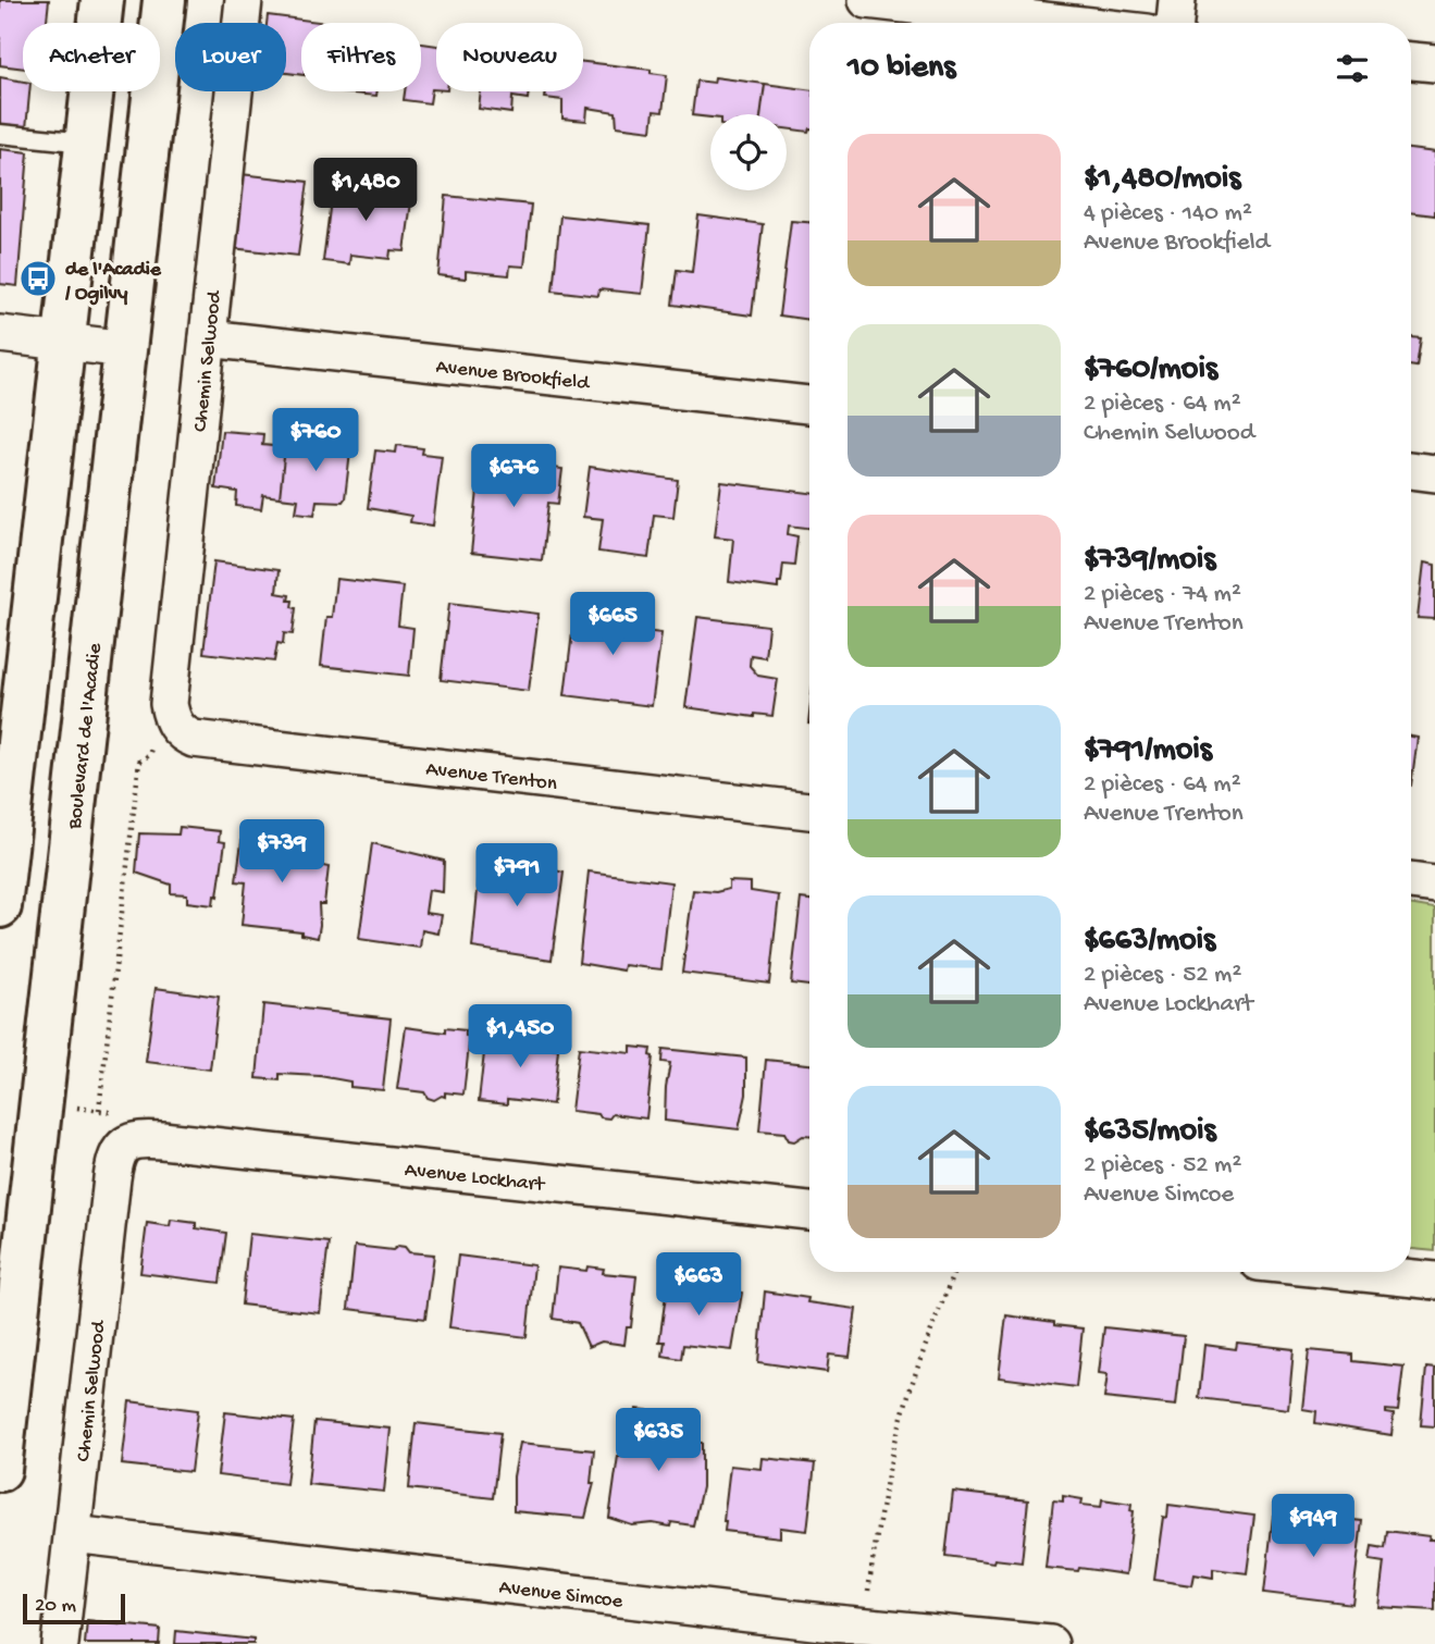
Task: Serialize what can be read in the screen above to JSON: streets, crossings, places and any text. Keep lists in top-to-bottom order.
{
  "streets": {
    "main road": ["Boulevard de l'Acadie"],
    "street": [
      "Chemin Selwood",
      "Avenue Brookfield",
      "Avenue Trenton",
      "Avenue Lockhart",
      "Avenue Simcoe"
    ]
  },
  "crossings": [
    ["Chemin Selwood", "Avenue Brookfield"],
    ["Chemin Selwood", "Avenue Trenton"],
    ["Chemin Selwood", "Avenue Lockhart"],
    ["Chemin Selwood", "Avenue Simcoe"]
  ],
  "places": {
    "bus stop": ["de l'Acadie / Ogilvy"]
  },
  "scale_bar": "20 m",
  "page": {
    "chip": [
      "Acheter",
      "Louer",
      "Filtres",
      "Nouveau"
    ],
    "heading": "10 biens",
    "list": [
      {
        "name": "$1,480/mois",
        "note": "4 pièces · 140 m² · Avenue Brookfield"
      },
      {
        "name": "$760/mois",
        "note": "2 pièces · 64 m² · Chemin Selwood"
      },
      {
        "name": "$739/mois",
        "note": "2 pièces · 74 m² · Avenue Trenton"
      },
      {
        "name": "$791/mois",
        "note": "2 pièces · 64 m² · Avenue Trenton"
      },
      {
        "name": "$663/mois",
        "note": "2 pièces · 52 m² · Avenue Lockhart"
      },
      {
        "name": "$635/mois",
        "note": "2 pièces · 52 m² · Avenue Simcoe"
      }
    ],
    "price": [
      "$1,480",
      "$760",
      "$676",
      "$665",
      "$739",
      "$791",
      "$1,450",
      "$663",
      "$635",
      "$949"
    ],
    "scale": "20 m"
  }
}
